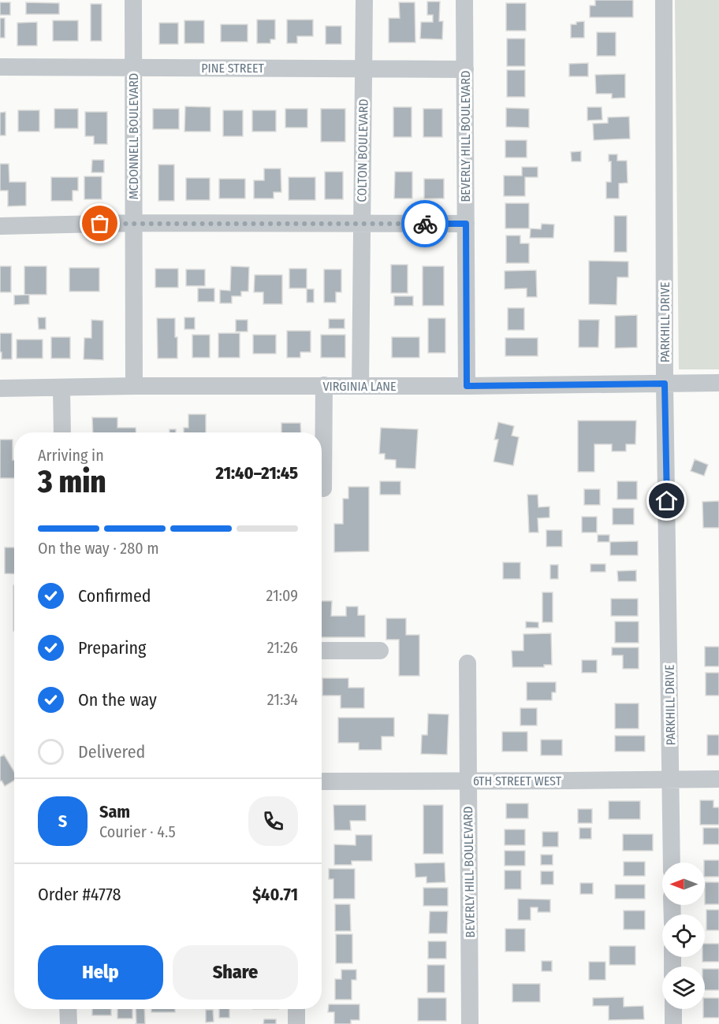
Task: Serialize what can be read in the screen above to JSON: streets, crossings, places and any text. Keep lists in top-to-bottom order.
{
  "streets": {
    "street": [
      "PINE STREET",
      "MCDONNELL BOULEVARD",
      "BEVERLY HILL BOULEVARD",
      "COLTON BOULEVARD",
      "PARKHILL DRIVE",
      "VIRGINIA LANE",
      "6TH STREET WEST"
    ]
  },
  "crossings": [
    ["PINE STREET", "MCDONNELL BOULEVARD"],
    ["PINE STREET", "BEVERLY HILL BOULEVARD"],
    ["PINE STREET", "COLTON BOULEVARD"],
    ["MCDONNELL BOULEVARD", "VIRGINIA LANE"],
    ["BEVERLY HILL BOULEVARD", "VIRGINIA LANE"],
    ["BEVERLY HILL BOULEVARD", "6TH STREET WEST"],
    ["COLTON BOULEVARD", "VIRGINIA LANE"],
    ["PARKHILL DRIVE", "VIRGINIA LANE"],
    ["PARKHILL DRIVE", "6TH STREET WEST"]
  ],
  "north": "left",
  "page": {
    "heading": ["3 min", "Arriving in", "21:40–21:45"],
    "panel": [
      "Sam",
      "Courier · 4.5",
      "Order #4778",
      "$40.71"
    ],
    "bar": "On the way · 280 m",
    "list": [
      ["Confirmed", "21:09"],
      ["Preparing", "21:26"],
      ["On the way", "21:34"],
      "Delivered"
    ],
    "round": "S",
    "buttons": ["Help", "Share"]
  }
}
